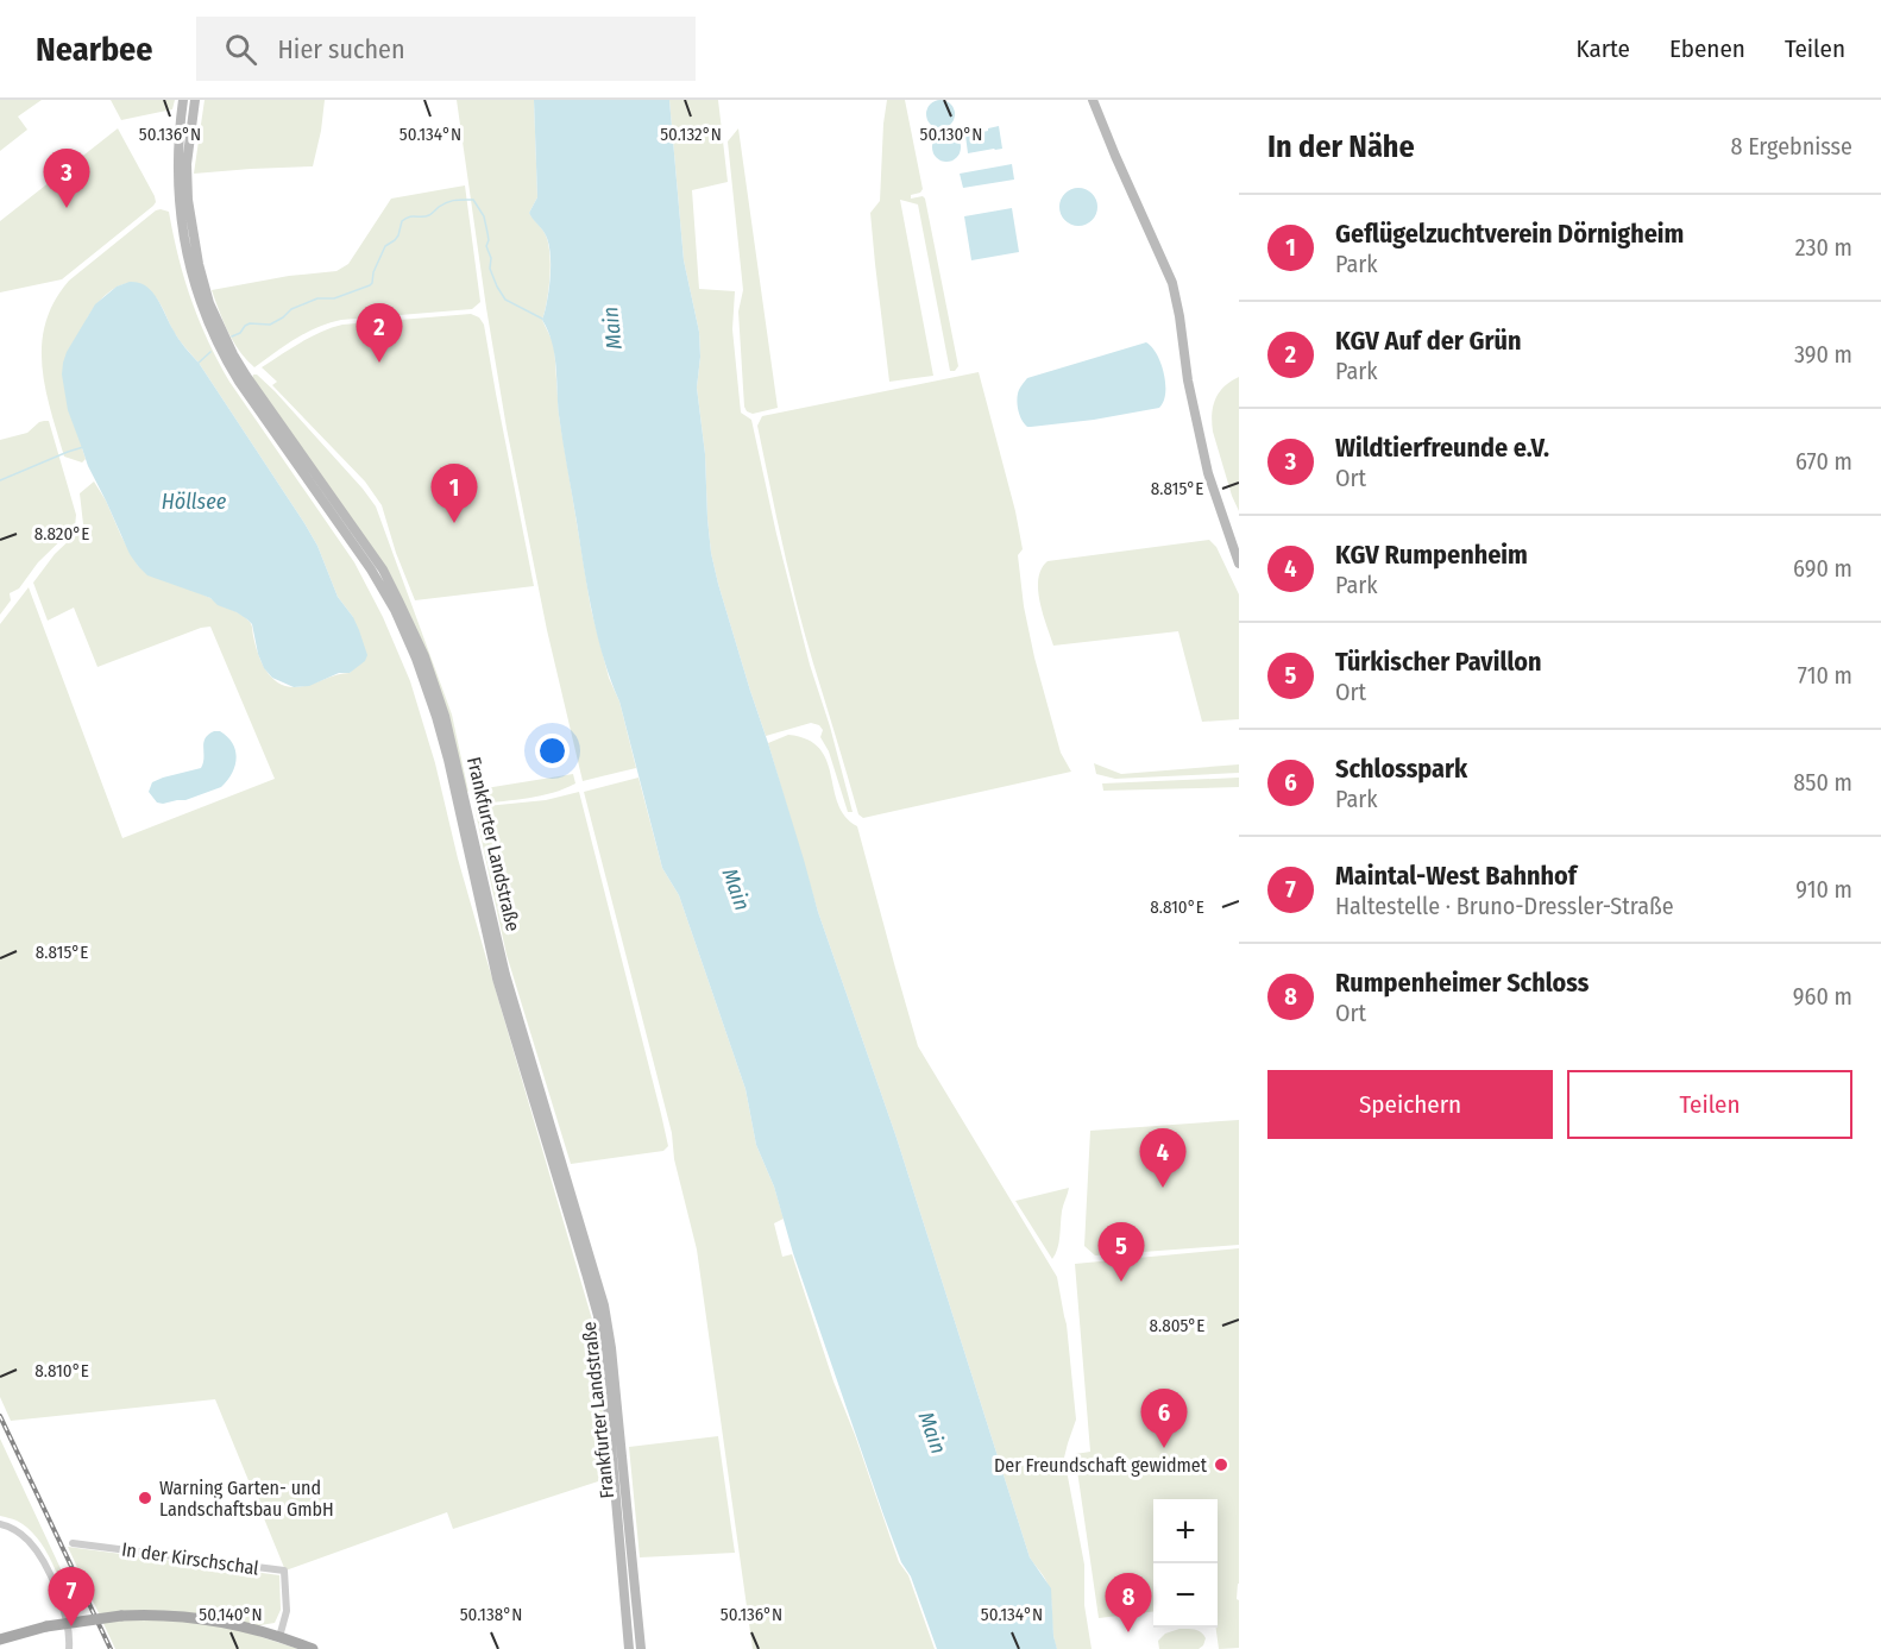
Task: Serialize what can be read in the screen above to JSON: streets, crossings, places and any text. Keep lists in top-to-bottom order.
{
  "streets": {
    "main road": ["Frankfurter Landstraße"],
    "street": ["In der Kirschschal"]
  },
  "water": ["Main", "Höllsee"],
  "places": ["Der Freundschaft gewidmet", "Warning Garten- und Landschaftsbau GmbH"],
  "page": {
    "header": "Nearbee",
    "search": "Hier suchen",
    "nav": ["Karte", "Ebenen", "Teilen"],
    "heading": ["In der Nähe", "8 Ergebnisse"],
    "pins": [
      "3",
      "2",
      "1",
      "4",
      "5",
      "6",
      "7",
      "8"
    ],
    "list": [
      {
        "mark": "1",
        "name": "Geflügelzuchtverein Dörnigheim",
        "note": "Park",
        "value": "230 m"
      },
      {
        "mark": "2",
        "name": "KGV Auf der Grün",
        "note": "Park",
        "value": "390 m"
      },
      {
        "mark": "3",
        "name": "Wildtierfreunde e.V.",
        "note": "Ort",
        "value": "670 m"
      },
      {
        "mark": "4",
        "name": "KGV Rumpenheim",
        "note": "Park",
        "value": "690 m"
      },
      {
        "mark": "5",
        "name": "Türkischer Pavillon",
        "note": "Ort",
        "value": "710 m"
      },
      {
        "mark": "6",
        "name": "Schlosspark",
        "note": "Park",
        "value": "850 m"
      },
      {
        "mark": "7",
        "name": "Maintal-West Bahnhof",
        "note": "Haltestelle · Bruno-Dressler-Straße",
        "value": "910 m"
      },
      {
        "mark": "8",
        "name": "Rumpenheimer Schloss",
        "note": "Ort",
        "value": "960 m"
      }
    ],
    "buttons": ["Speichern", "Teilen"],
    "map_buttons": ["+", "−"]
  },
  "coordinates": [
    "50.136°N",
    "50.134°N",
    "50.132°N",
    "50.130°N",
    "8.815°E",
    "8.820°E",
    "8.810°E",
    "8.805°E",
    "50.140°N",
    "50.138°N"
  ]
}
